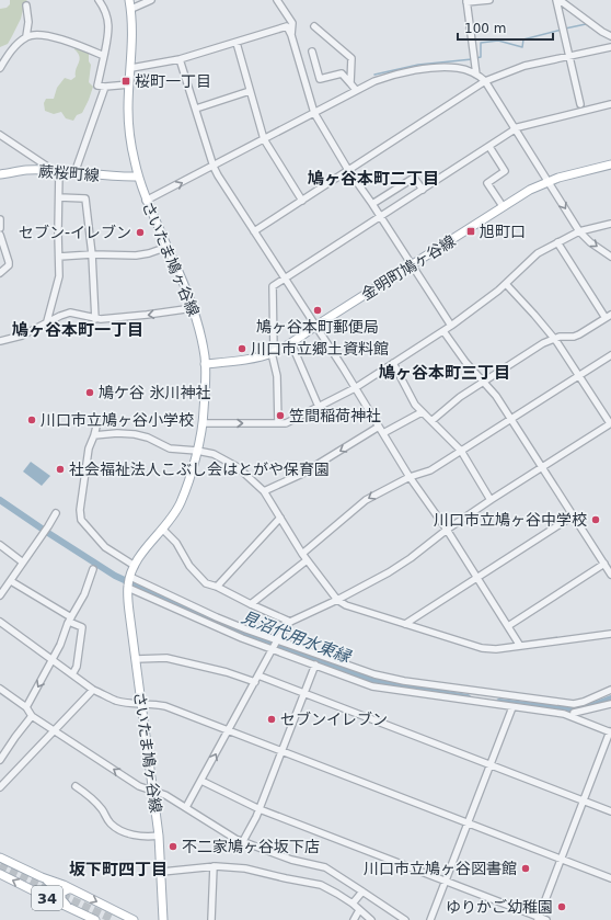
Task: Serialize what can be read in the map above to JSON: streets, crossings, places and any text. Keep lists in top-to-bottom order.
{
  "streets": {
    "main road": [
      "蕨桜町線",
      "さいたま鳩ヶ谷線",
      "金明町鳩ヶ谷線",
      "34"
    ]
  },
  "crossings": [
    ["蕨桜町線", "さいたま鳩ヶ谷線"],
    ["さいたま鳩ヶ谷線", "金明町鳩ヶ谷線"]
  ],
  "districts": [
    "鳩ヶ谷本町二丁目",
    "鳩ヶ谷本町一丁目",
    "鳩ヶ谷本町三丁目",
    "坂下町四丁目"
  ],
  "water": ["見沼代用水東縁"],
  "places": {
    "transit": ["桜町一丁目", "旭町口"],
    "other": [
      "セブン-イレブン",
      "鳩ヶ谷本町郵便局",
      "川口市立郷土資料館",
      "鳩ケ谷 氷川神社",
      "笠間稲荷神社",
      "川口市立鳩ヶ谷小学校",
      "社会福祉法人こぶし会はとがや保育園",
      "川口市立鳩ヶ谷中学校",
      "セブンイレブン",
      "不二家鳩ヶ谷坂下店",
      "川口市立鳩ヶ谷図書館",
      "ゆりかご幼稚園"
    ]
  },
  "scale_bar": "100 m"
}
